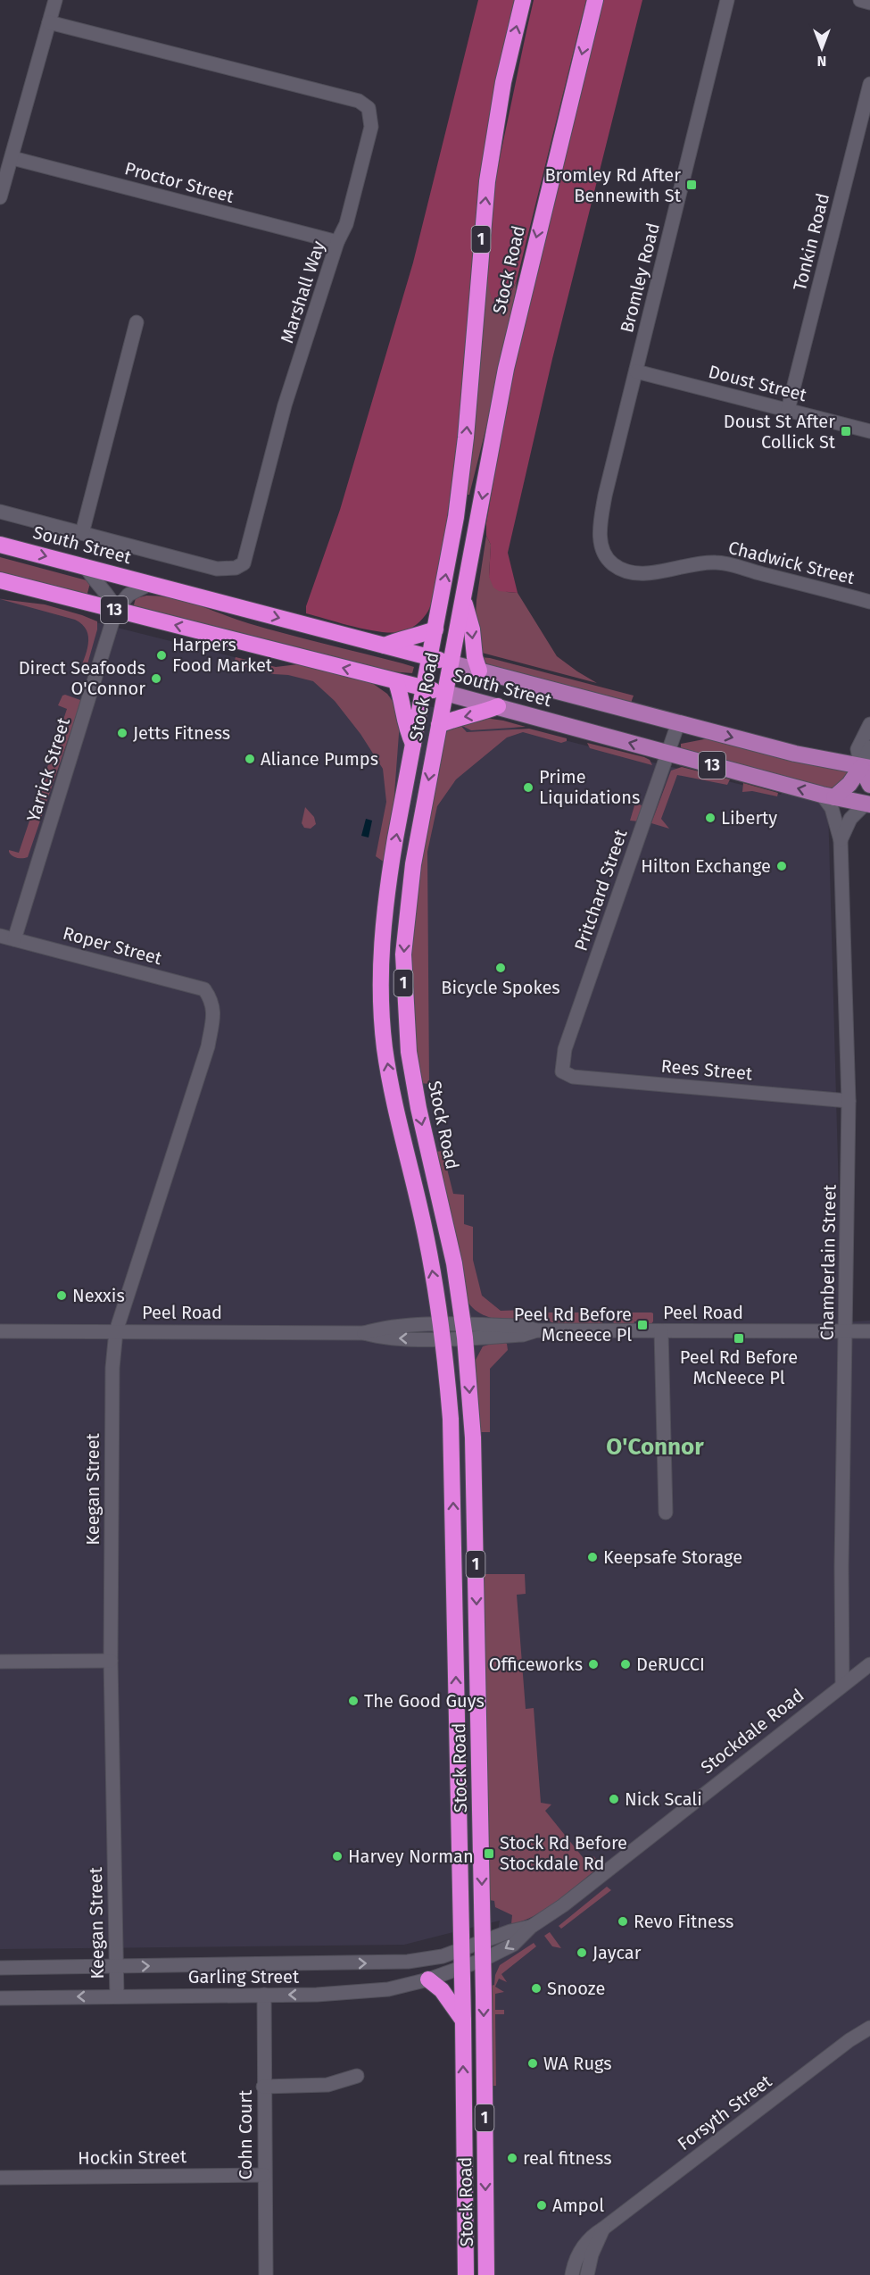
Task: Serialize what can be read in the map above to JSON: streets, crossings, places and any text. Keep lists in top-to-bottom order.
{
  "streets": {
    "highway": [
      "1",
      "Stock Road",
      "South Street",
      "13"
    ],
    "street": [
      "Proctor Street",
      "Tonkin Road",
      "Bromley Road",
      "Marshall Way",
      "Doust Street",
      "Chadwick Street",
      "Yarrick Street",
      "Pritchard Street",
      "Roper Street",
      "Rees Street",
      "Chamberlain Street",
      "Peel Road",
      "Keegan Street",
      "Stockdale Road",
      "Garling Street",
      "Forsyth Street",
      "Cohn Court",
      "Hockin Street"
    ]
  },
  "crossings": [
    ["Proctor Street", "Marshall Way"],
    ["Tonkin Road", "Doust Street"],
    ["Stock Road", "South Street"],
    ["Stock Road", "Peel Road"],
    ["Stock Road", "Stockdale Road"],
    ["Stock Road", "Garling Street"],
    ["Bromley Road", "Doust Street"],
    ["Bromley Road", "Chadwick Street"],
    ["South Street", "Yarrick Street"],
    ["South Street", "Pritchard Street"],
    ["South Street", "Chamberlain Street"],
    ["Yarrick Street", "Roper Street"],
    ["Pritchard Street", "Rees Street"],
    ["Roper Street", "Keegan Street"],
    ["Rees Street", "Chamberlain Street"],
    ["Chamberlain Street", "Peel Road"],
    ["Chamberlain Street", "Stockdale Road"],
    ["Peel Road", "Keegan Street"],
    ["Keegan Street", "Garling Street"],
    ["Stockdale Road", "Garling Street"],
    ["Garling Street", "Cohn Court"],
    ["Cohn Court", "Hockin Street"]
  ],
  "districts": ["O'Connor"],
  "places": {
    "transit": [
      "Bromley Rd After Bennewith St",
      "Doust St After Collick St",
      "Peel Rd Before Mcneece Pl",
      "Peel Rd Before McNeece Pl",
      "Stock Rd Before Stockdale Rd"
    ],
    "other": [
      "Harpers Food Market",
      "Direct Seafoods O'Connor",
      "Jetts Fitness",
      "Aliance Pumps",
      "Prime Liquidations",
      "Liberty",
      "Hilton Exchange",
      "Bicycle Spokes",
      "Nexxis",
      "Keepsafe Storage",
      "Officeworks",
      "DeRUCCI",
      "The Good Guys",
      "Nick Scali",
      "Harvey Norman",
      "Revo Fitness",
      "Jaycar",
      "Snooze",
      "WA Rugs",
      "real fitness",
      "Ampol"
    ]
  },
  "north": "bottom"
}
